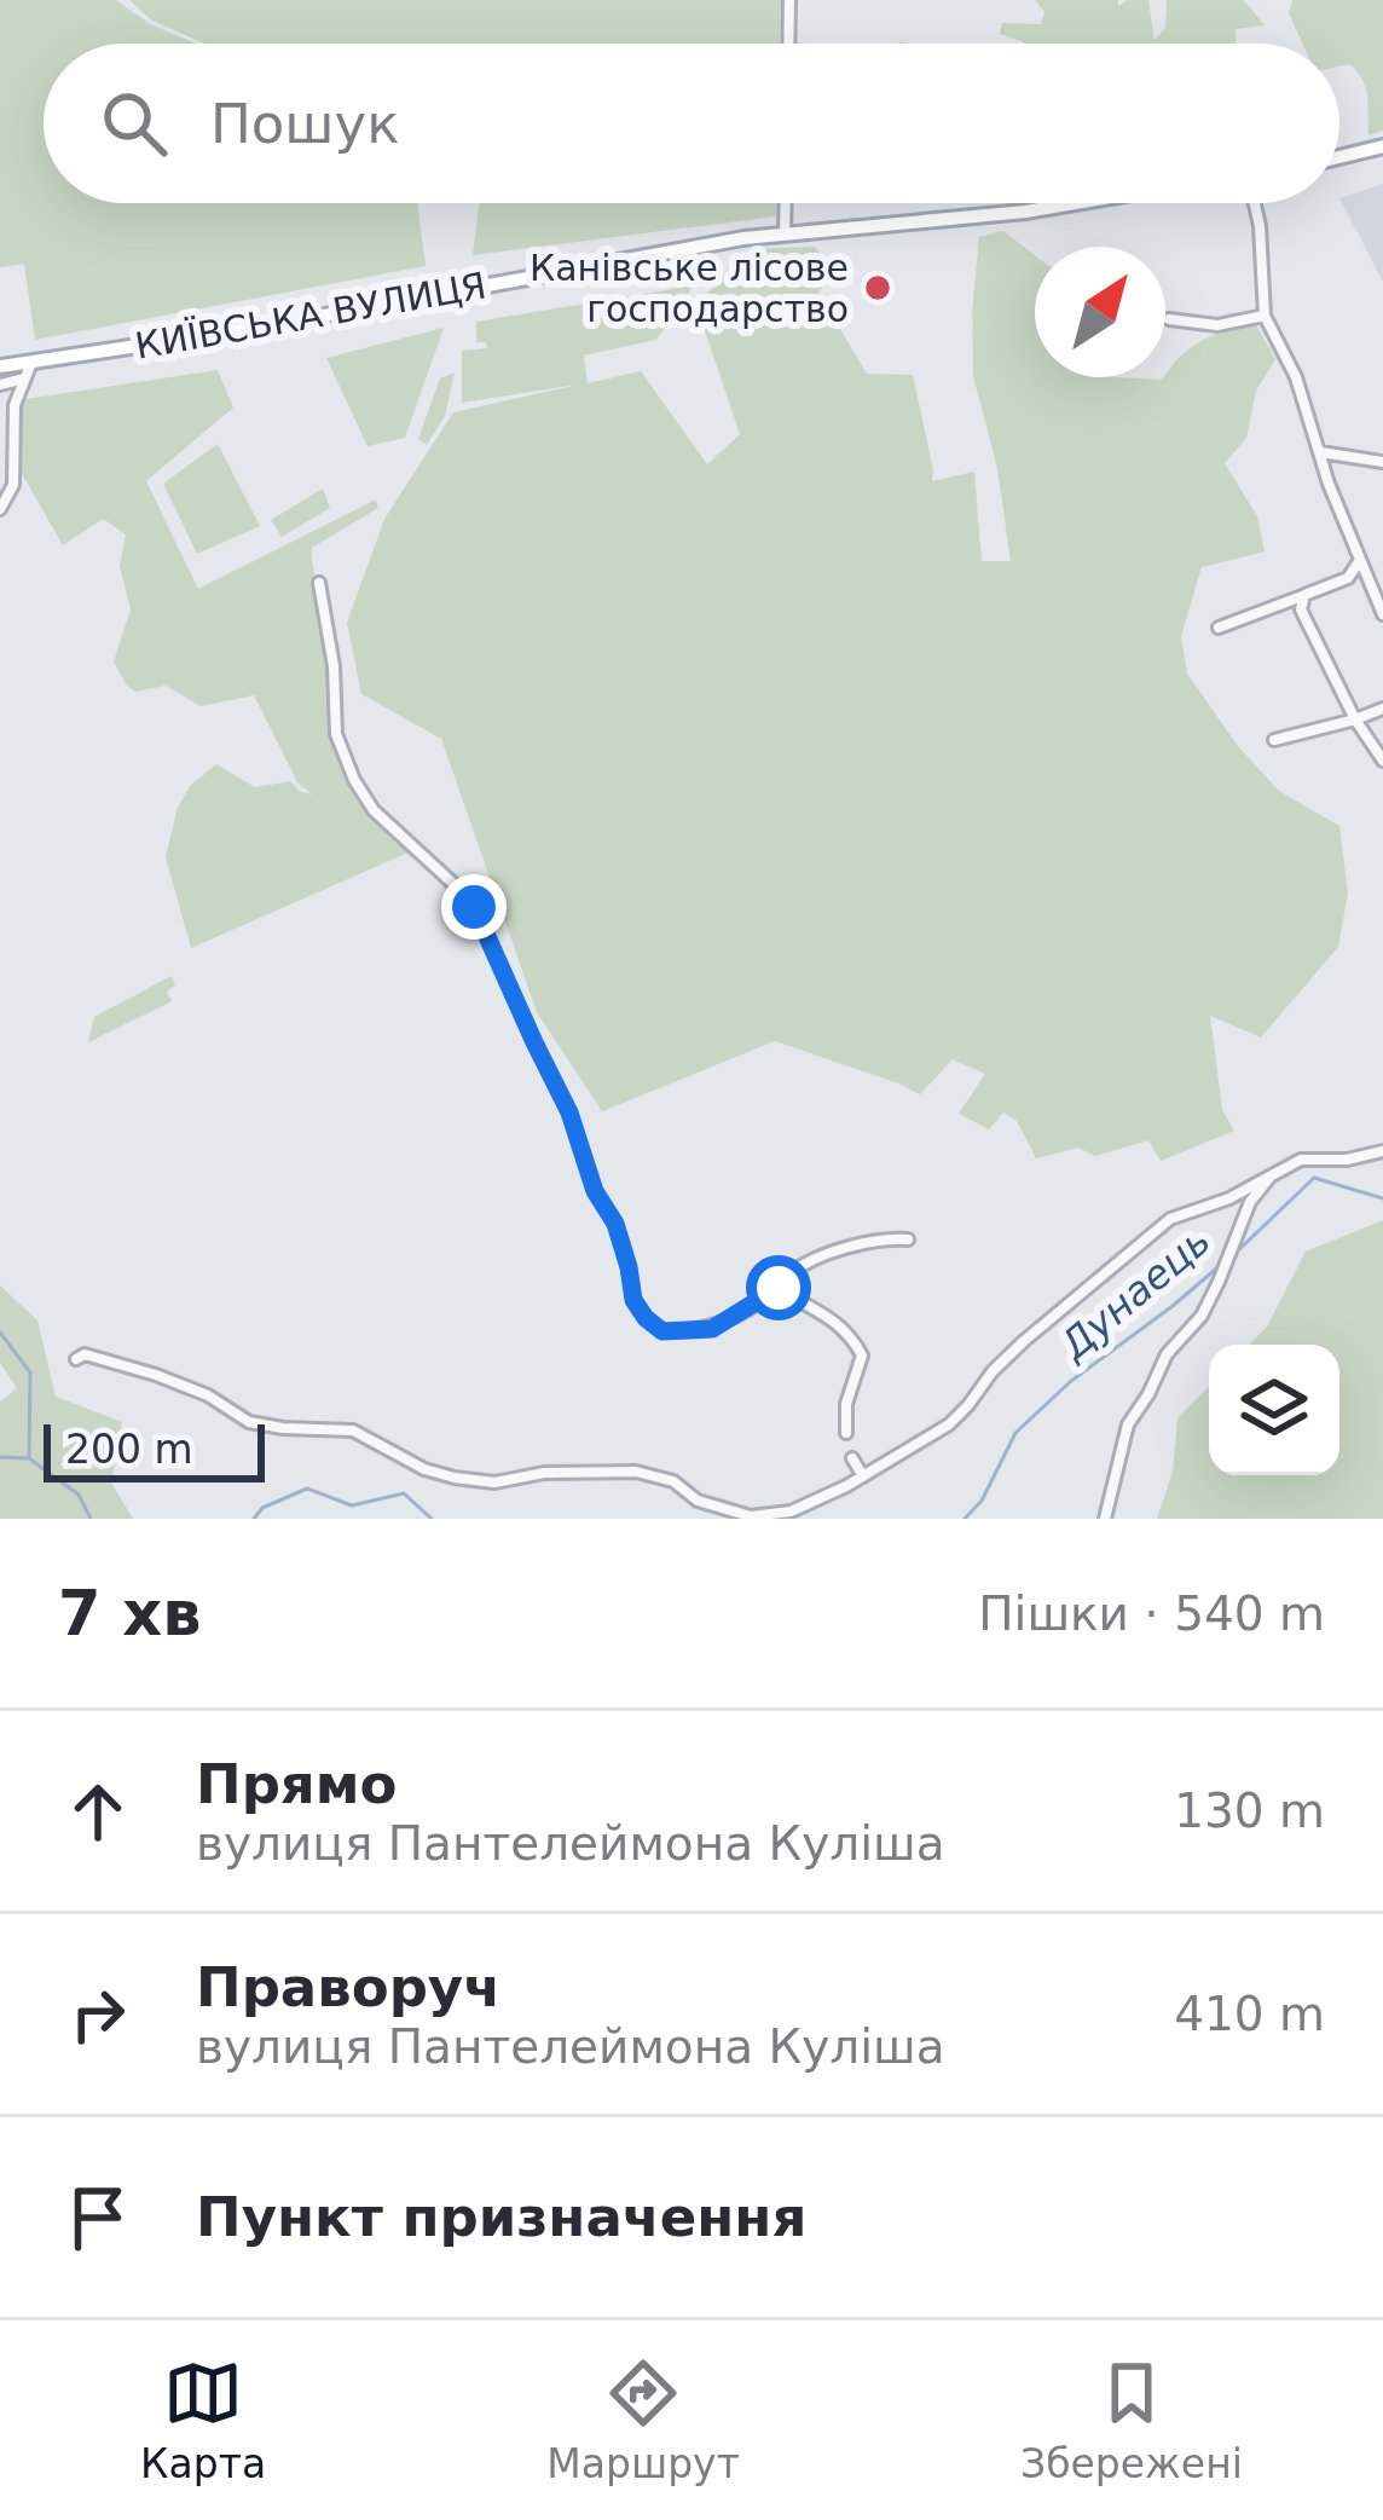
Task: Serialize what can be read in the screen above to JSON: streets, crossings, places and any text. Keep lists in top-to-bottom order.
{
  "streets": {
    "main road": ["КИЇВСЬКА ВУЛИЦЯ"]
  },
  "water": ["Дунаець"],
  "places": ["Канівське лісове господарство"],
  "scale_bar": "200 m",
  "north": "top right",
  "page": {
    "search": "Пошук",
    "scale": "200 m",
    "heading": ["7 хв", "Пішки · 540 m"],
    "list": [
      ["Прямо", "вулиця Пантелеймона Куліша", "130 m"],
      ["Праворуч", "вулиця Пантелеймона Куліша", "410 m"],
      "Пункт призначення"
    ],
    "nav": ["Карта", "Маршрут", "Збережені"]
  }
}
